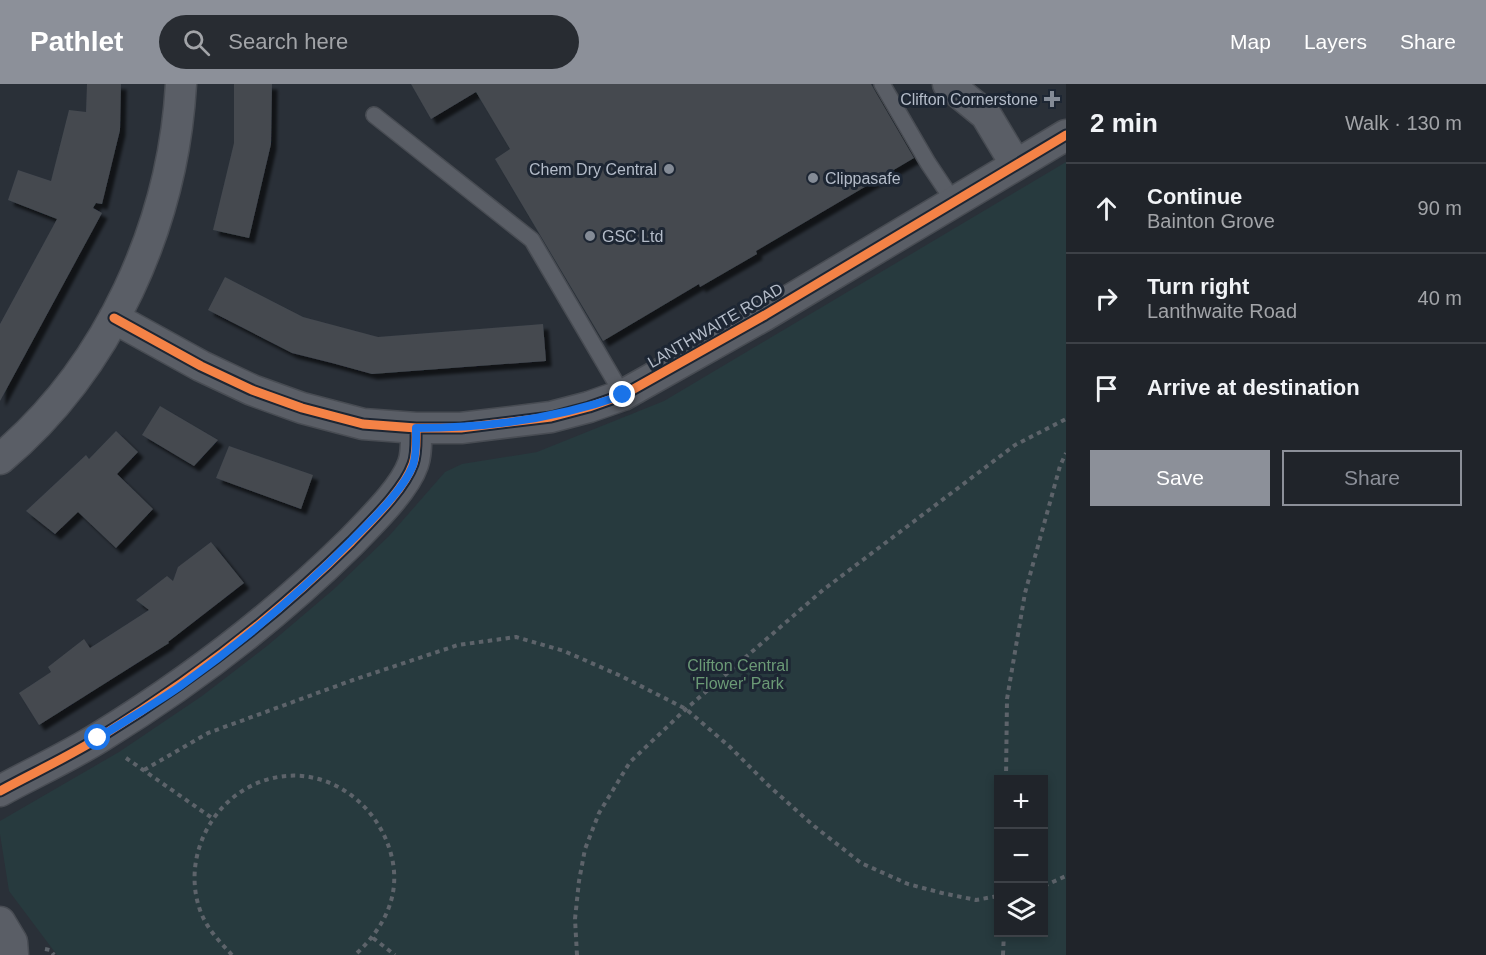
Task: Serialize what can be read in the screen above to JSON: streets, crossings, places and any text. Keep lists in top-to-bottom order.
{
  "streets": {
    "street": ["LANTHWAITE ROAD"]
  },
  "parks": ["Clifton Central 'Flower' Park"],
  "places": {
    "health": ["Clifton Cornerstone"],
    "other": ["Chem Dry Central", "Clippasafe", "GSC Ltd"]
  },
  "page": {
    "header": "Pathlet",
    "search": "Search here",
    "nav": ["Map", "Layers", "Share"],
    "heading": ["2 min", "Walk · 130 m"],
    "list": [
      ["Continue", "Bainton Grove", "90 m"],
      ["Turn right", "Lanthwaite Road", "40 m"],
      "Arrive at destination"
    ],
    "buttons": ["Save", "Share"],
    "map_buttons": ["+", "−"]
  }
}
